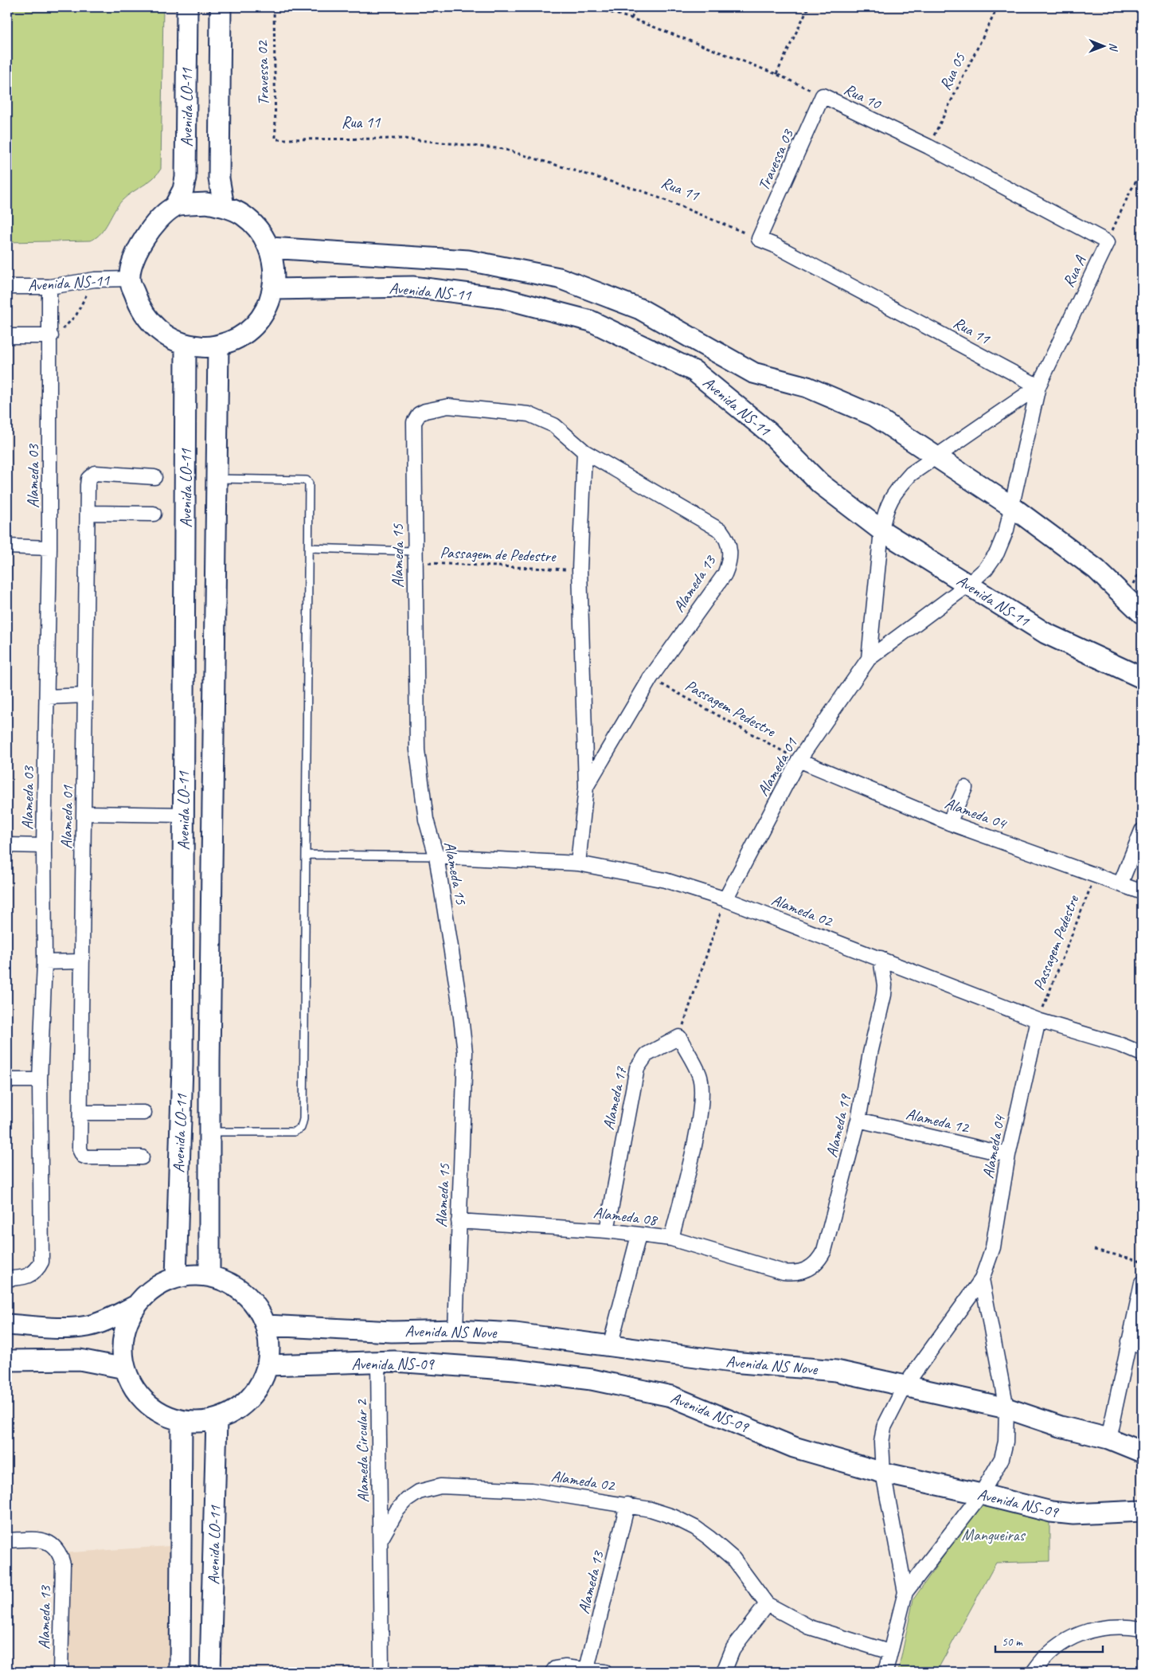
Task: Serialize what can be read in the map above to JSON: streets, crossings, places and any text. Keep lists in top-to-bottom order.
{
  "streets": {
    "street": [
      "Rua 10",
      "Avenida LO-11",
      "Rua 11",
      "Travessa 03",
      "Rua A",
      "Avenida NS-11",
      "Alameda 03",
      "Alameda 15",
      "Alameda 13",
      "Alameda 01",
      "Alameda 04",
      "Alameda 02",
      "Alameda 17",
      "Alameda 12",
      "Alameda 19",
      "Alameda 08",
      "Avenida NS Nove",
      "Avenida NS-09",
      "Alameda Circular 2"
    ],
    "path": [
      "Rua 05",
      "Travessa 02",
      "Passagem de Pedestre",
      "Passagem Pedestre"
    ]
  },
  "crossings": [
    ["Rua 05", "Rua 10"],
    ["Travessa 02", "Rua 11"],
    ["Rua 10", "Travessa 03"],
    ["Rua 10", "Rua A"],
    ["Avenida LO-11", "Avenida NS-11"],
    ["Rua 11", "Travessa 03"],
    ["Rua 11", "Rua A"],
    ["Rua A", "Avenida NS-11"],
    ["Rua A", "Alameda 01"],
    ["Avenida NS-11", "Alameda 03"],
    ["Passagem de Pedestre", "Alameda 15"],
    ["Passagem de Pedestre", "Alameda 13"],
    ["Alameda 15", "Alameda 13"],
    ["Alameda 15", "Alameda 02"],
    ["Alameda 15", "Alameda 08"],
    ["Alameda 15", "Avenida NS Nove"],
    ["Alameda 13", "Passagem Pedestre"],
    ["Alameda 13", "Alameda 02"],
    ["Passagem Pedestre", "Alameda 01"],
    ["Passagem Pedestre", "Alameda 04"],
    ["Passagem Pedestre", "Alameda 02"],
    ["Alameda 01", "Alameda 04"],
    ["Alameda 01", "Alameda 02"],
    ["Alameda 04", "Alameda 02"],
    ["Alameda 04", "Alameda 12"],
    ["Alameda 02", "Alameda 19"],
    ["Alameda 02", "Alameda Circular 2"],
    ["Alameda 17", "Alameda 08"],
    ["Alameda 12", "Alameda 19"],
    ["Alameda 19", "Alameda 08"],
    ["Avenida NS Nove", "Avenida NS-09"],
    ["Avenida NS-09", "Alameda Circular 2"]
  ],
  "parks": ["Mangueiras"],
  "scale_bar": "50 m",
  "north": "right"
}
